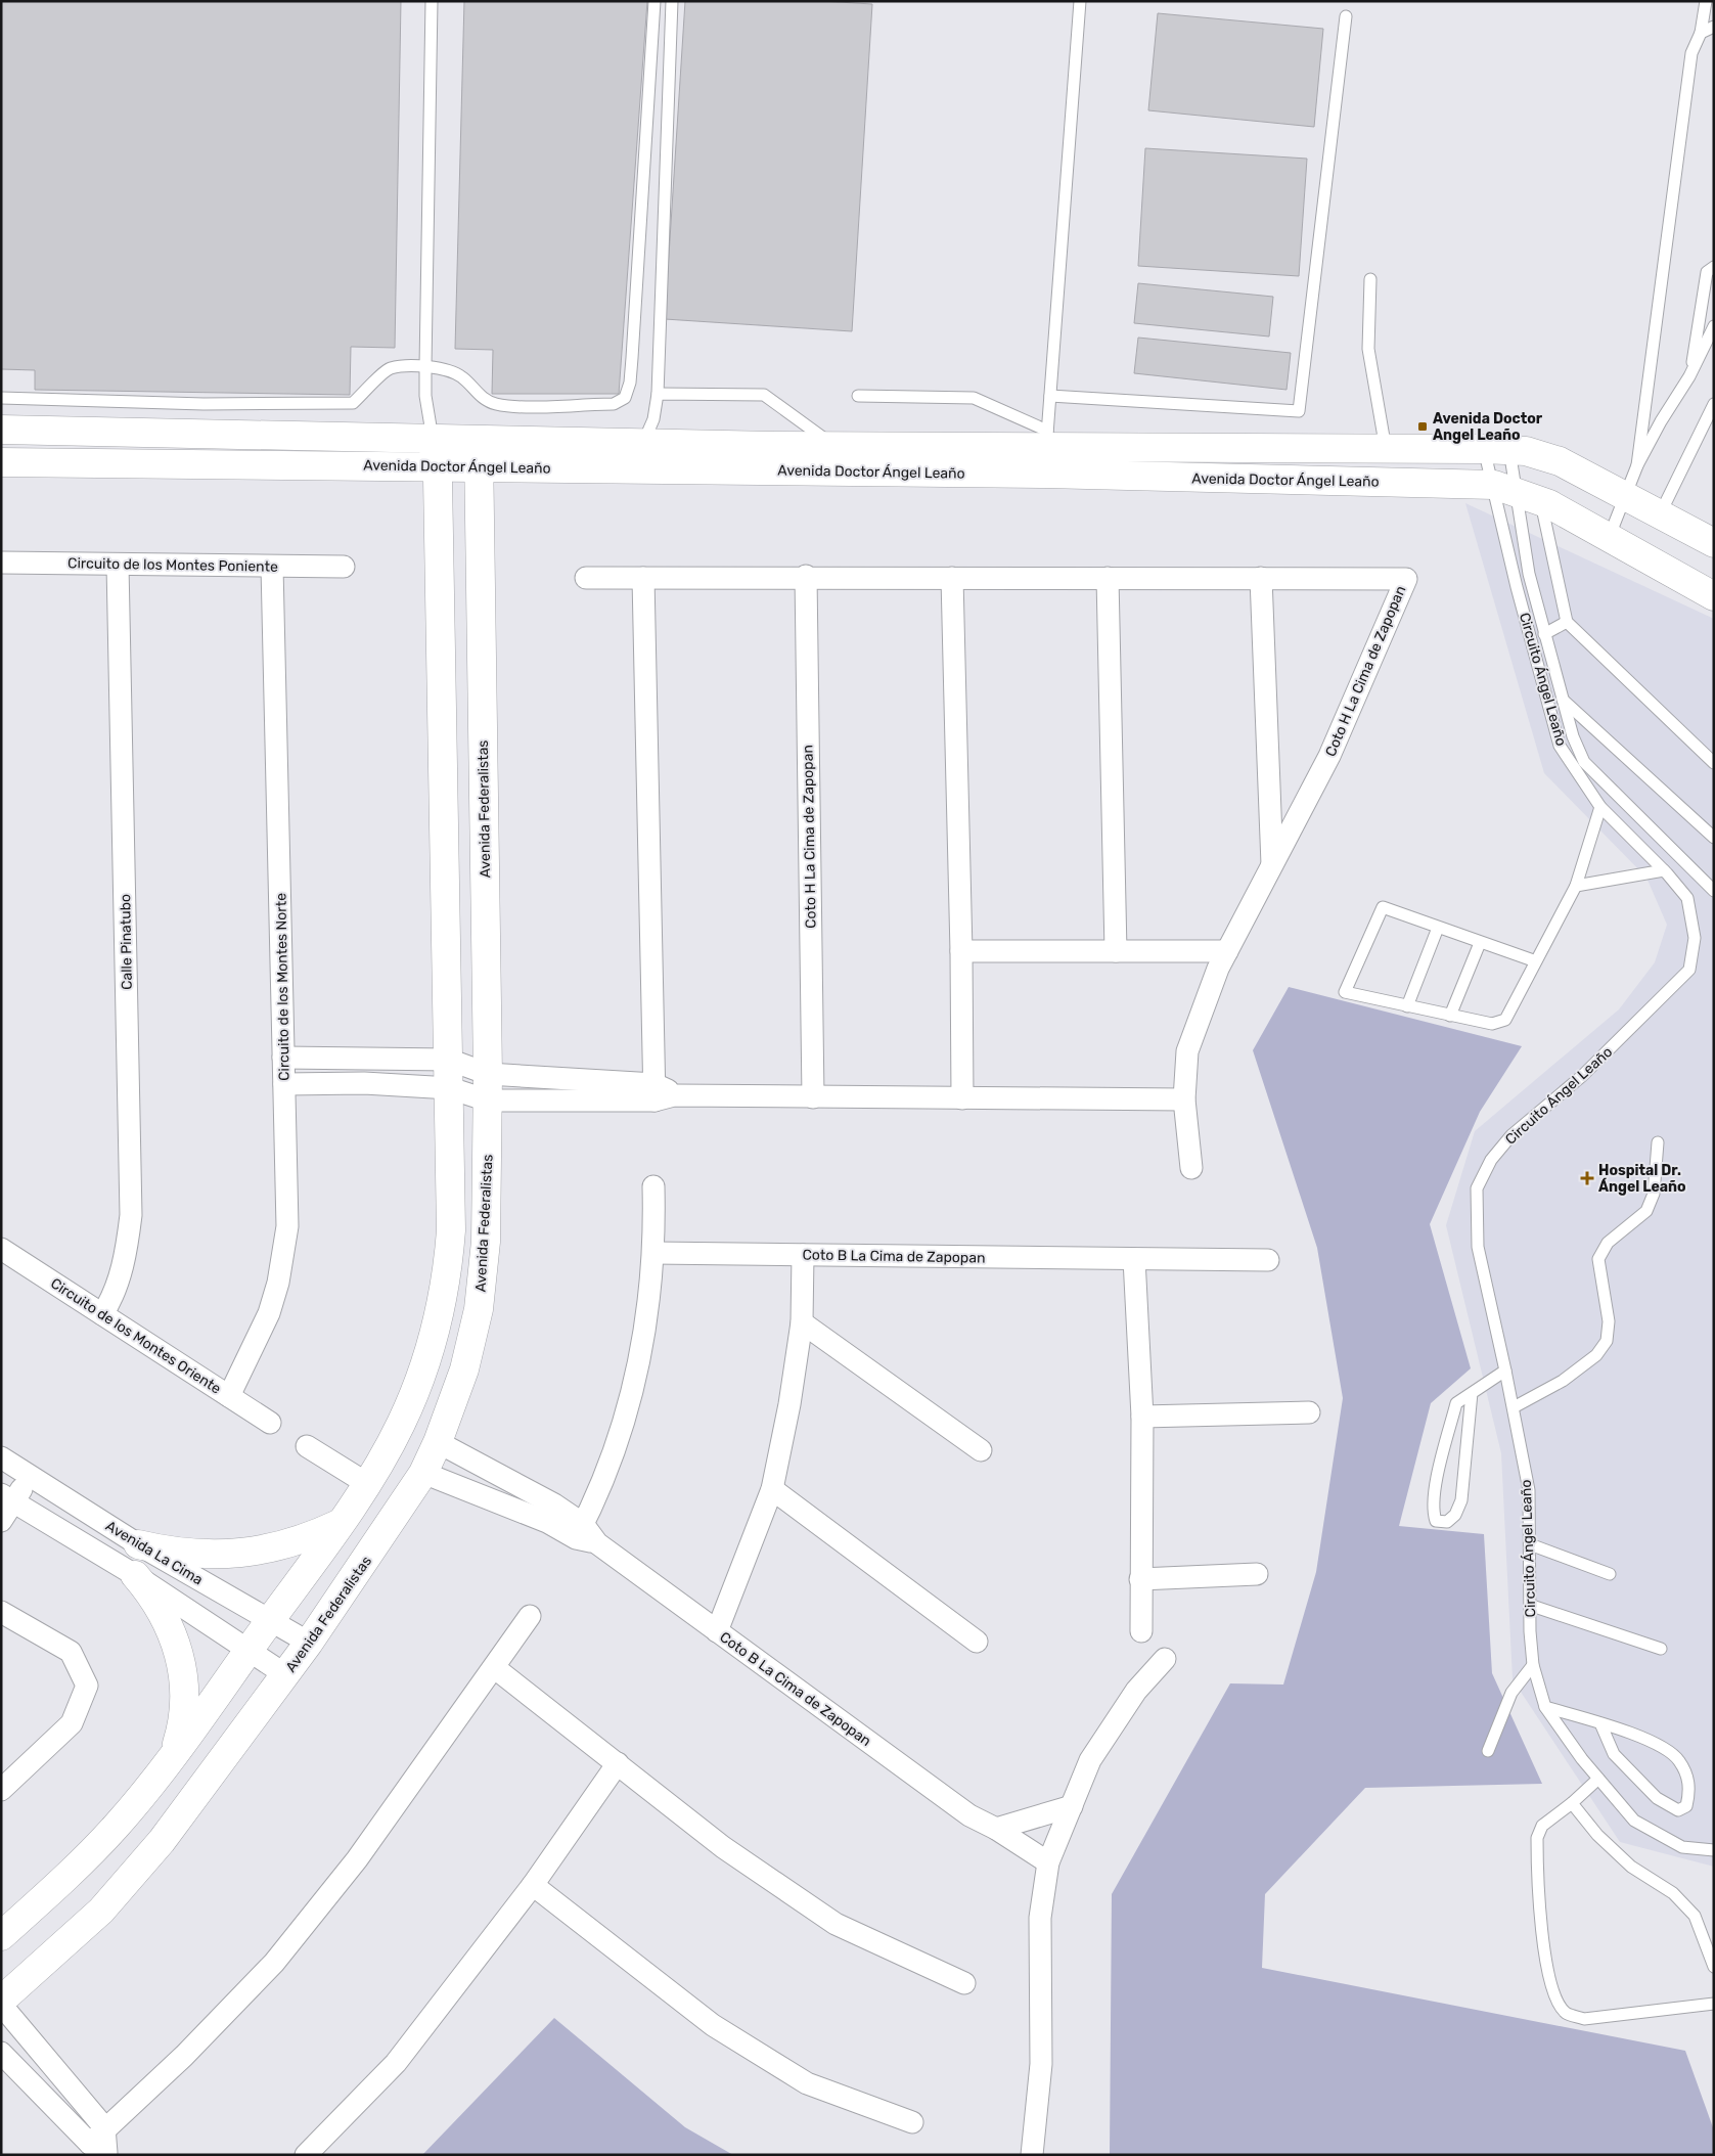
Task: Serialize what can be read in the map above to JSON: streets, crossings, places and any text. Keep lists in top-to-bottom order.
{
  "streets": {
    "street": [
      "Avenida Doctor Ángel Leaño",
      "Circuito de los Montes Poniente",
      "Coto H La Cima de Zapopan",
      "Avenida Federalistas",
      "Calle Pinatubo",
      "Circuito de los Montes Norte",
      "Coto B La Cima de Zapopan",
      "Circuito de los Montes Oriente",
      "Avenida La Cima"
    ],
    "lane": ["Circuito Ángel Leaño"]
  },
  "crossings": [
    ["Avenida Doctor Ángel Leaño", "Circuito Ángel Leaño"],
    ["Avenida Doctor Ángel Leaño", "Avenida Federalistas"],
    ["Circuito de los Montes Poniente", "Calle Pinatubo"],
    ["Circuito de los Montes Poniente", "Circuito de los Montes Norte"],
    ["Avenida Federalistas", "Coto B La Cima de Zapopan"],
    ["Avenida Federalistas", "Avenida La Cima"],
    ["Calle Pinatubo", "Circuito de los Montes Oriente"],
    ["Circuito de los Montes Norte", "Circuito de los Montes Oriente"]
  ],
  "places": {
    "transit": ["Avenida Doctor Angel Leaño"],
    "health": ["Hospital Dr. Ángel Leaño"]
  }
}
